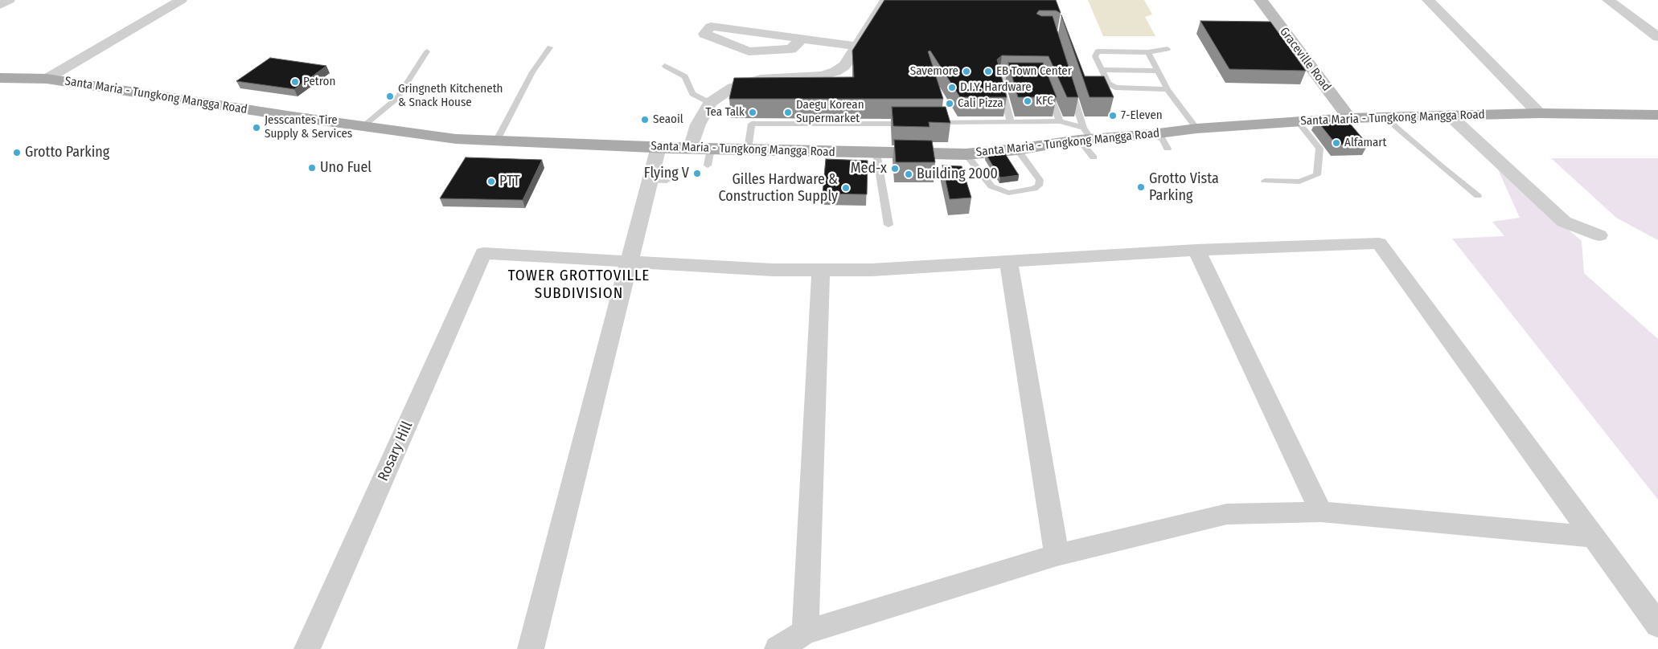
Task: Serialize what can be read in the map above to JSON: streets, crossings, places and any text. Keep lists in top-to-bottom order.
{
  "streets": {
    "main road": ["Santa Maria - Tungkong Mangga Road"],
    "street": ["Graceville Road", "Rosary Hill"]
  },
  "crossings": [
    ["Graceville Road", "Santa Maria - Tungkong Mangga Road"]
  ],
  "districts": ["TOWER GROTTOVILLE SUBDIVISION"],
  "places": [
    "Savemore",
    "EB Town Center",
    "Petron",
    "D.I.Y. Hardware",
    "Gringneth Kitcheneth & Snack House",
    "KFC",
    "Cali Pizza",
    "Tea Talk",
    "Daegu Korean Supermarket",
    "7-Eleven",
    "Seaoil",
    "Jesscantes Tire Supply & Services",
    "Alfamart",
    "Grotto Parking",
    "Uno Fuel",
    "Med-x",
    "Flying V",
    "Building 2000",
    "PTT",
    "Grotto Vista Parking",
    "Gilles Hardware & Construction Supply"
  ]
}
